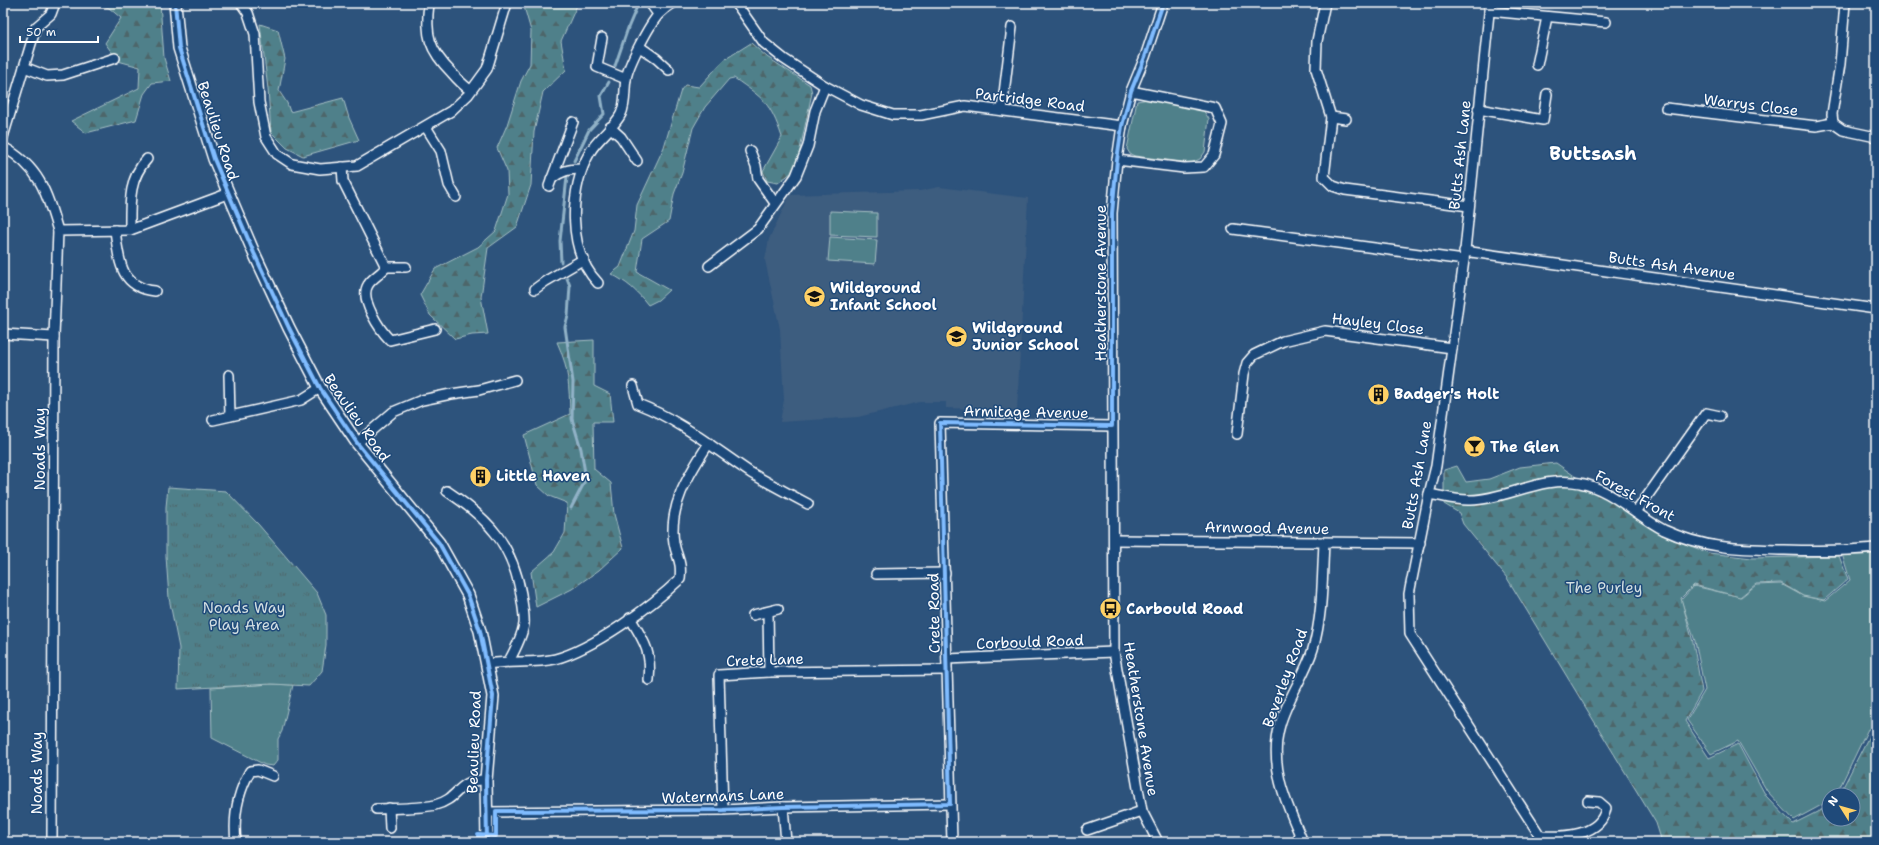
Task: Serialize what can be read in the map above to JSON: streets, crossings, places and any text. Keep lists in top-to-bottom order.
{
  "streets": {
    "street": [
      "Partridge Road",
      "Warrys Close",
      "Beaulieu Road",
      "Butts Ash Lane",
      "Butts Ash Avenue",
      "Heatherstone Avenue",
      "Hayley Close",
      "Armitage Avenue",
      "Noads Way",
      "Forest Front",
      "Arnwood Avenue",
      "Crete Road",
      "Corbould Road",
      "Crete Lane",
      "Beverley Road",
      "Watermans Lane"
    ]
  },
  "crossings": [
    ["Partridge Road", "Heatherstone Avenue"],
    ["Beaulieu Road", "Watermans Lane"],
    ["Butts Ash Lane", "Butts Ash Avenue"],
    ["Butts Ash Lane", "Hayley Close"],
    ["Butts Ash Lane", "Forest Front"],
    ["Butts Ash Lane", "Arnwood Avenue"],
    ["Heatherstone Avenue", "Armitage Avenue"],
    ["Heatherstone Avenue", "Arnwood Avenue"],
    ["Heatherstone Avenue", "Corbould Road"],
    ["Armitage Avenue", "Crete Road"],
    ["Arnwood Avenue", "Beverley Road"],
    ["Crete Road", "Corbould Road"],
    ["Crete Road", "Crete Lane"],
    ["Crete Road", "Watermans Lane"],
    ["Crete Lane", "Watermans Lane"]
  ],
  "districts": ["Buttsash"],
  "parks": ["The Purley", "Noads Way Play Area"],
  "places": {
    "school or university": ["Wildground Infant School", "Wildground Junior School"],
    "building": ["Badger's Holt", "Little Haven"],
    "bar": ["The Glen"],
    "bus stop": ["Carbould Road"]
  },
  "scale_bar": "50 m",
  "north": "top left"
}
